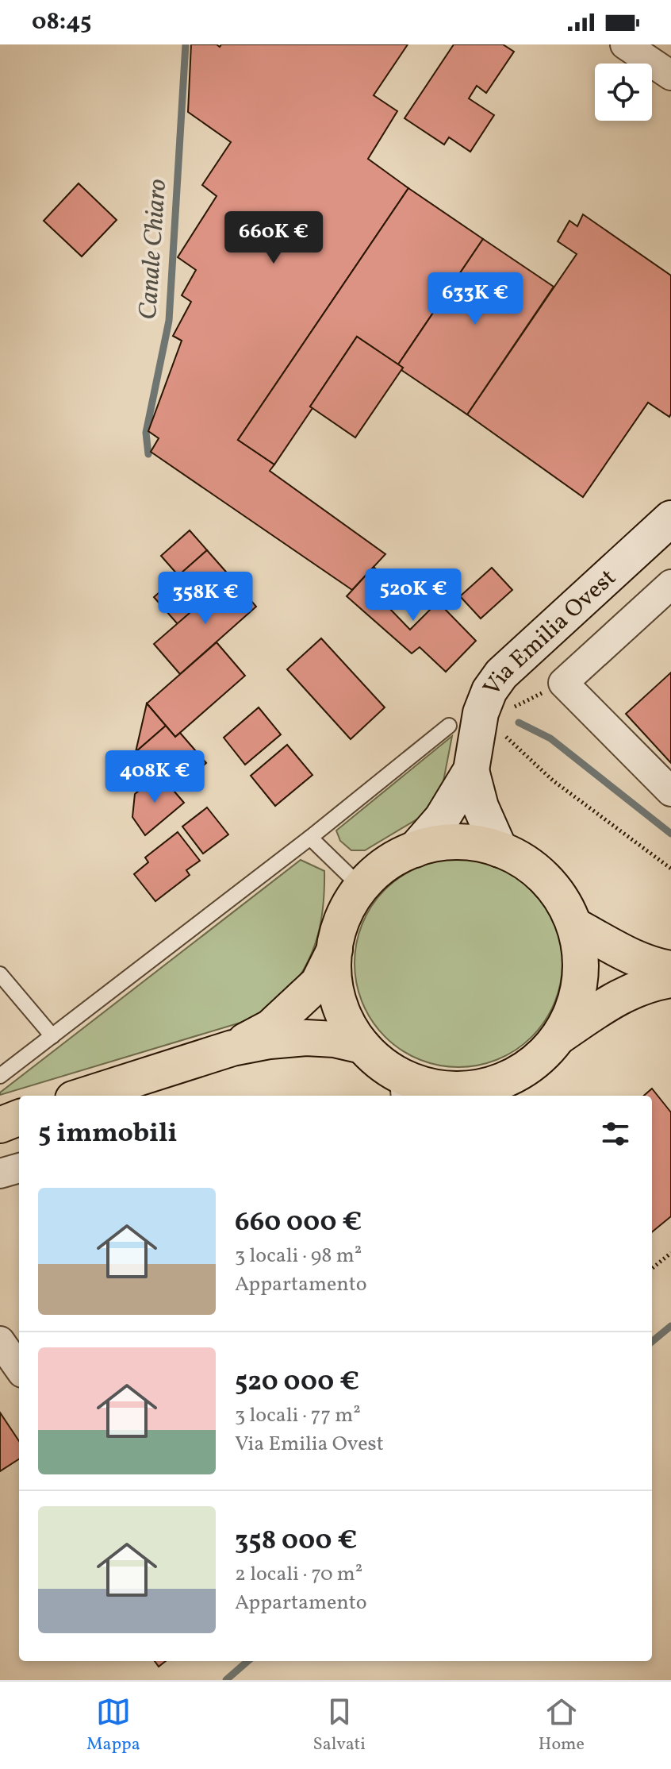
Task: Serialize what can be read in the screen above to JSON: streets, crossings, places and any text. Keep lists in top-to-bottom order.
{
  "streets": {
    "main road": ["Via Emilia Ovest"]
  },
  "water": ["Canale Chiaro"],
  "page": {
    "status": "08:45",
    "price": [
      "660K €",
      "633K €",
      "520K €",
      "358K €",
      "408K €"
    ],
    "heading": "5 immobili",
    "list": [
      {
        "name": "660 000 €",
        "note": "3 locali · 98 m² · Appartamento"
      },
      {
        "name": "520 000 €",
        "note": "3 locali · 77 m² · Via Emilia Ovest"
      },
      {
        "name": "358 000 €",
        "note": "2 locali · 70 m² · Appartamento"
      }
    ],
    "tabs": ["Mappa", "Salvati", "Home"]
  }
}
